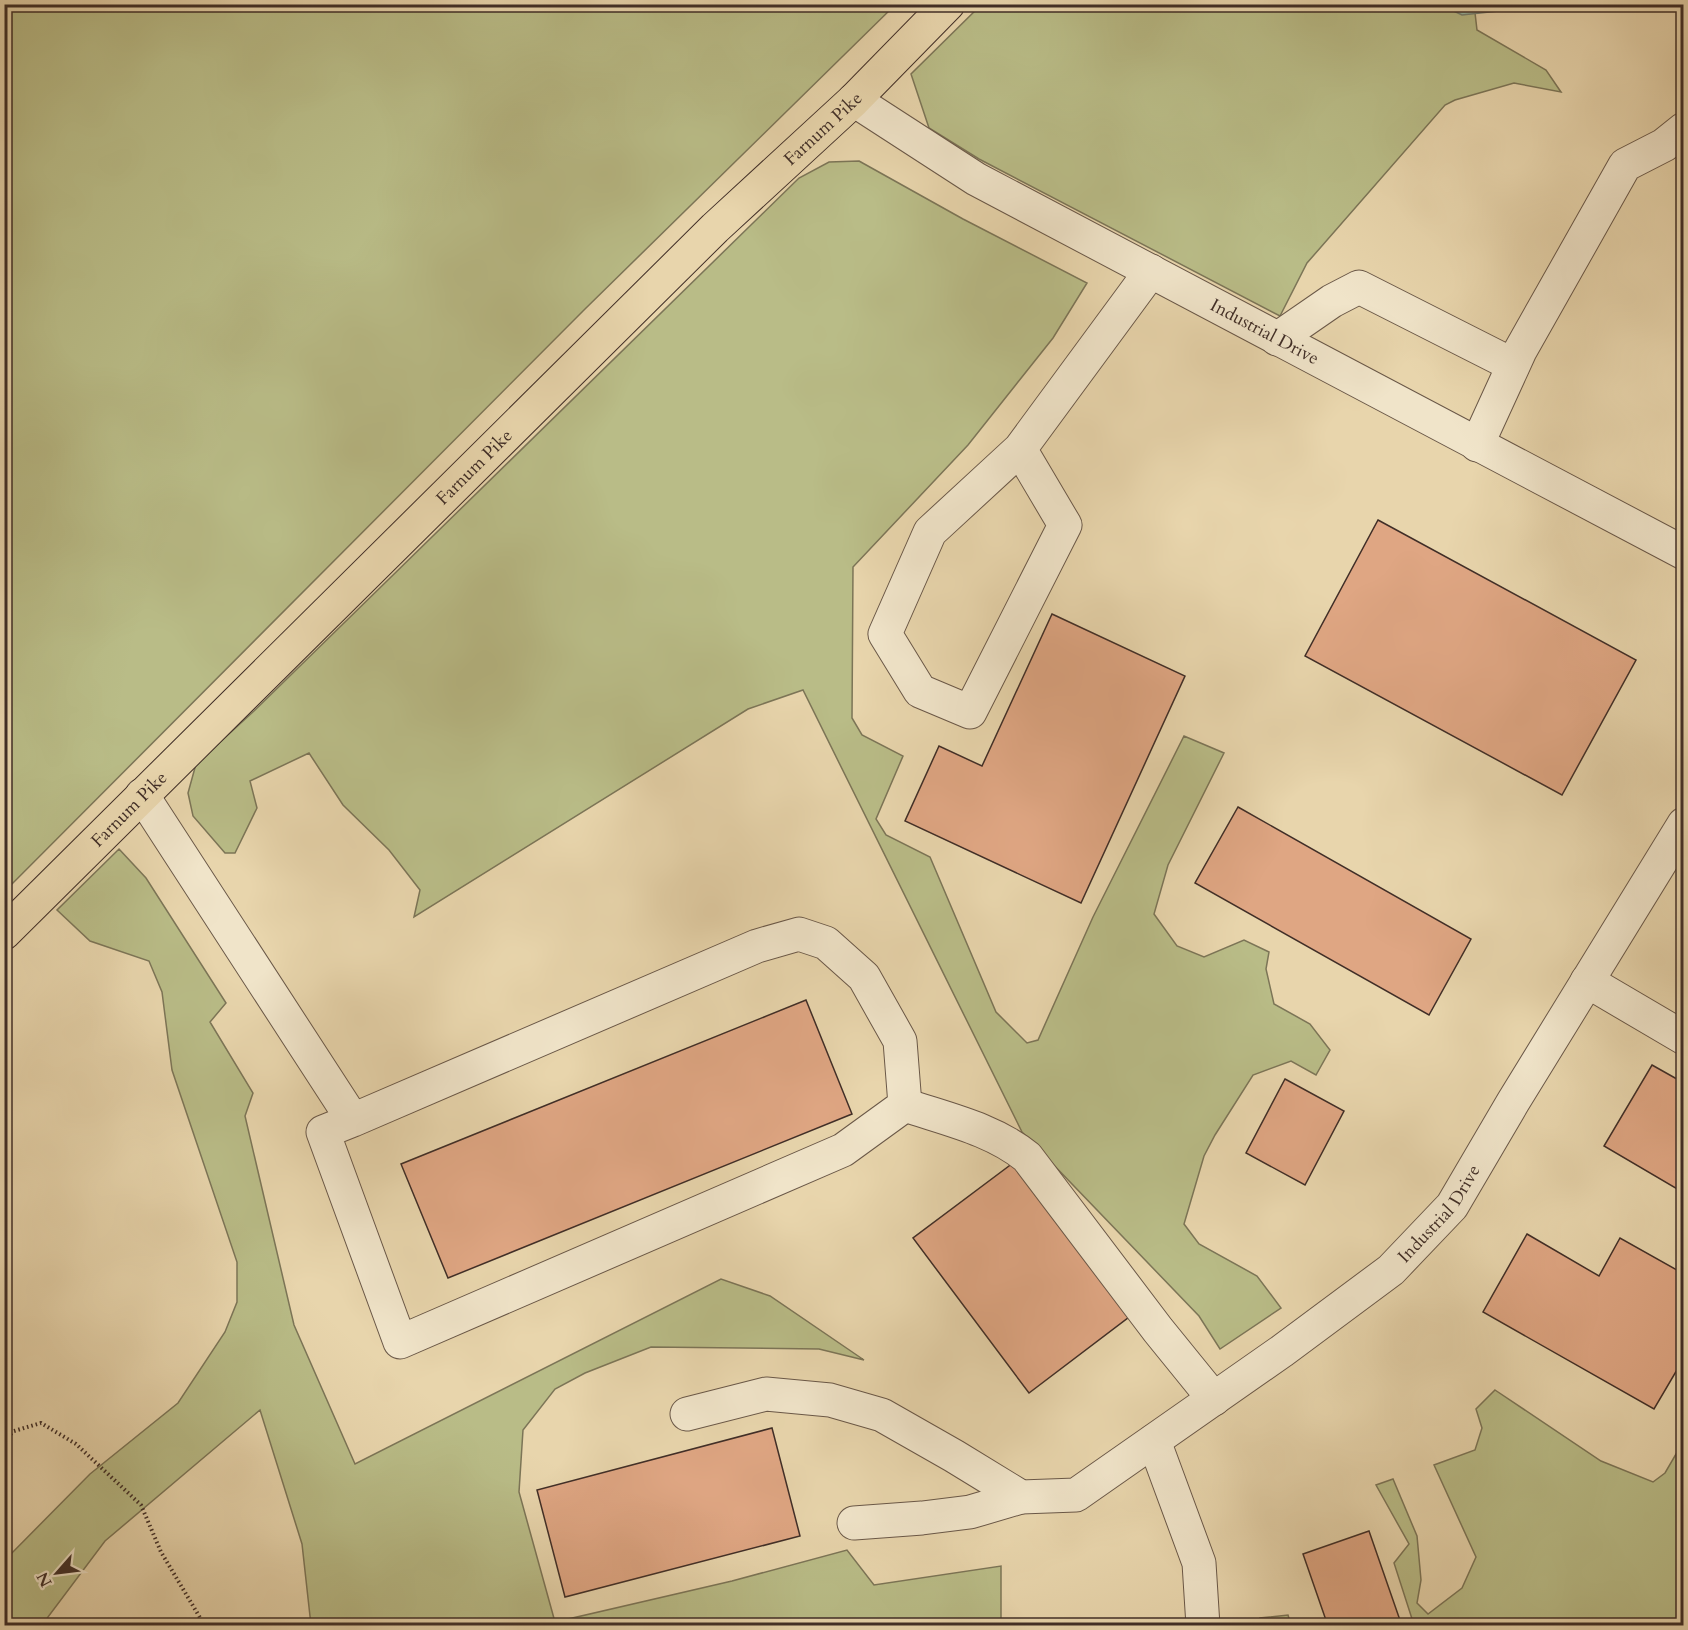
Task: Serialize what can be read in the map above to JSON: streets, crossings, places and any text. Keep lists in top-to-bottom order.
{
  "streets": {
    "main road": ["Farnum Pike"],
    "street": ["Industrial Drive"]
  },
  "crossings": [
    ["Farnum Pike", "Industrial Drive"]
  ],
  "north": "bottom left"
}
